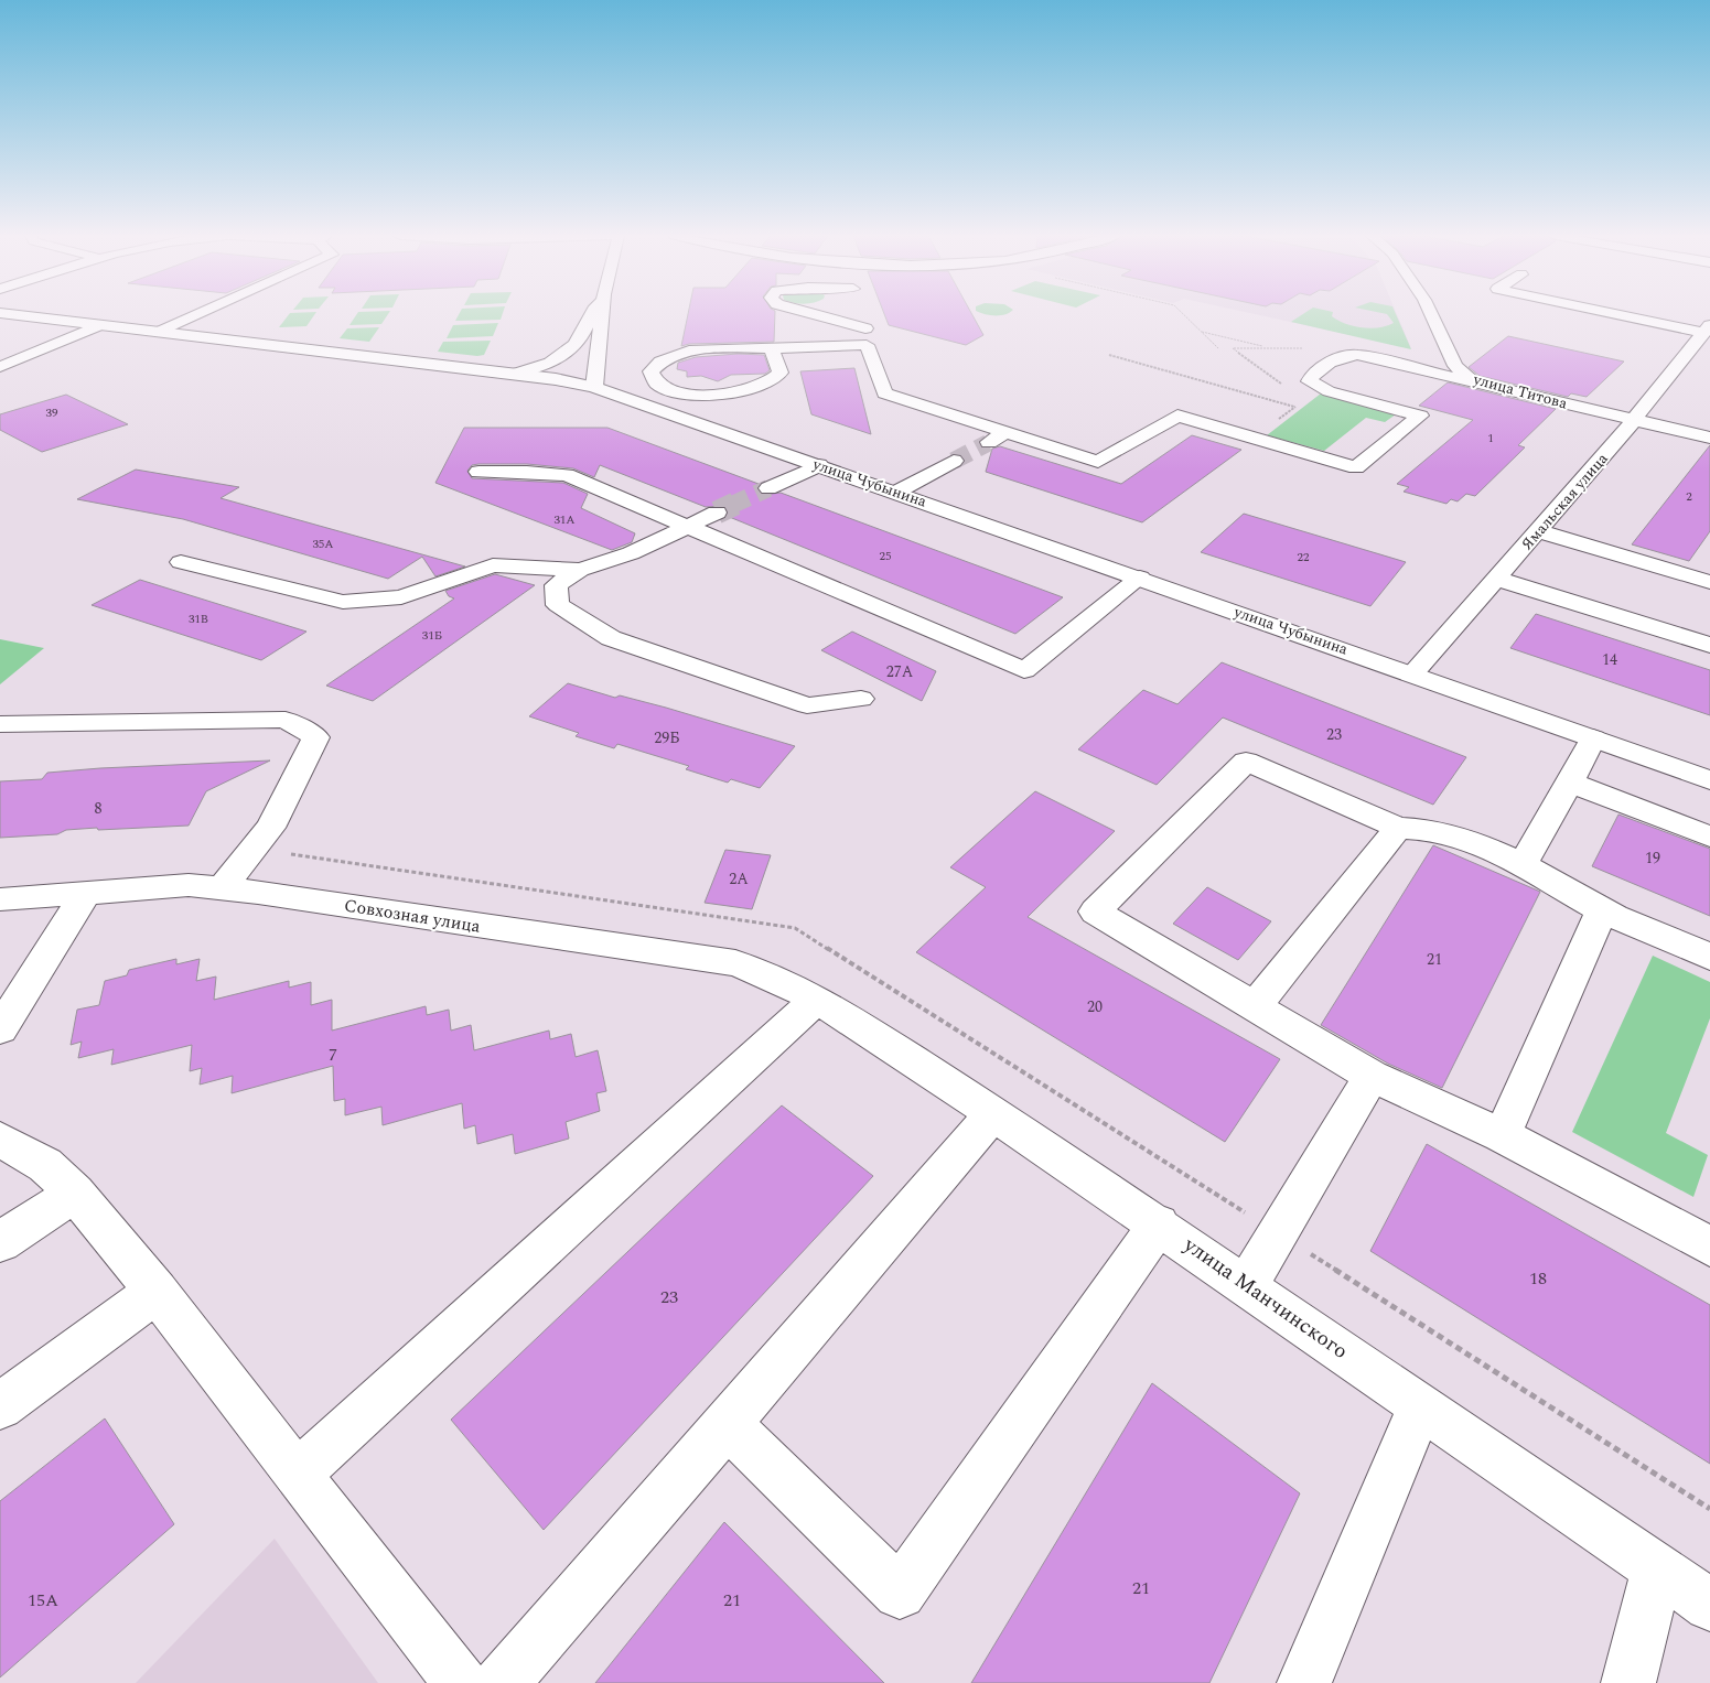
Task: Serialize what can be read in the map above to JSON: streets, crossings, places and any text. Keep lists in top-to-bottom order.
{
  "streets": {
    "street": [
      "улица Титова",
      "улица Чубынина",
      "Ямальская улица",
      "Совхозная улица",
      "улица Манчинского"
    ]
  },
  "crossings": [
    ["улица Титова", "Ямальская улица"],
    ["улица Чубынина", "Ямальская улица"],
    ["Совхозная улица", "улица Манчинского"]
  ],
  "house_numbers": [
    "39",
    "1",
    "2",
    "31А",
    "35А",
    "25",
    "22",
    "31В",
    "31Б",
    "14",
    "27А",
    "23",
    "29Б",
    "8",
    "19",
    "2А",
    "21",
    "20",
    "7",
    "18",
    "23",
    "21",
    "15А",
    "21"
  ]
}
